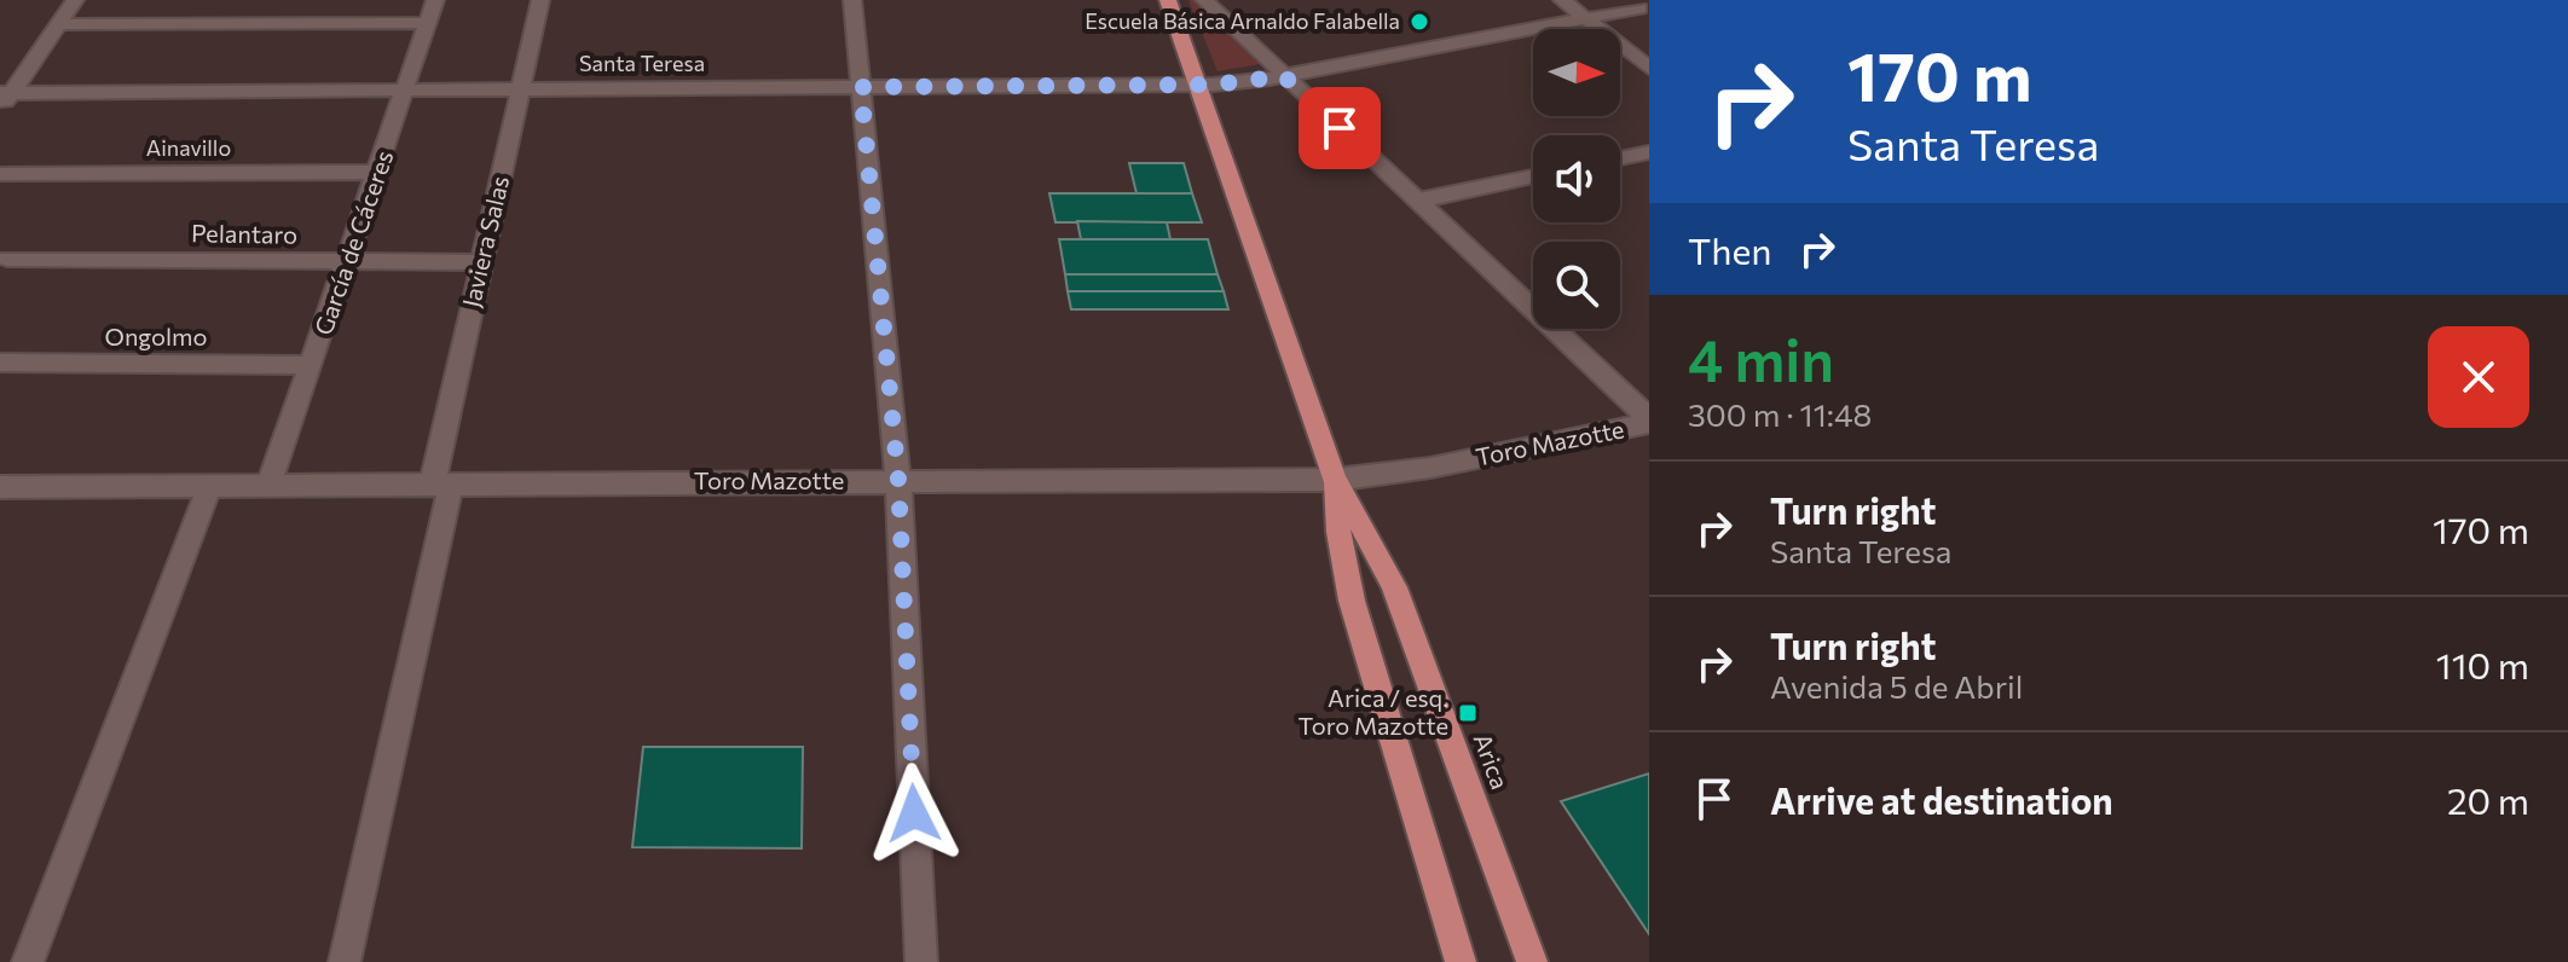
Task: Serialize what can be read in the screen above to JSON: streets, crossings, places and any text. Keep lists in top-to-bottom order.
{
  "streets": {
    "main road": ["Arica"],
    "street": [
      "Santa Teresa",
      "Ainavillo",
      "Pelantaro",
      "Javiera Salas",
      "García de Cáceres",
      "Ongolmo",
      "Toro Mazotte"
    ]
  },
  "crossings": [
    ["Santa Teresa", "Javiera Salas"],
    ["Santa Teresa", "García de Cáceres"],
    ["Santa Teresa", "Arica"],
    ["Ainavillo", "García de Cáceres"],
    ["Pelantaro", "Javiera Salas"],
    ["Pelantaro", "García de Cáceres"],
    ["Javiera Salas", "Toro Mazotte"],
    ["García de Cáceres", "Ongolmo"],
    ["García de Cáceres", "Toro Mazotte"],
    ["Toro Mazotte", "Arica"]
  ],
  "places": {
    "other": ["Escuela Básica Arnaldo Falabella"],
    "transit": ["Arica / esq. Toro Mazotte"]
  },
  "north": "right",
  "page": {
    "turn": ["170 m", "Santa Teresa"],
    "then": "Then",
    "heading": ["4 min", "300 m · 11:48"],
    "list": [
      {
        "name": "Turn right",
        "note": "Santa Teresa",
        "value": "170 m"
      },
      {
        "name": "Turn right",
        "note": "Avenida 5 de Abril",
        "value": "110 m"
      },
      {
        "name": "Arrive at destination",
        "value": "20 m"
      }
    ]
  }
}
